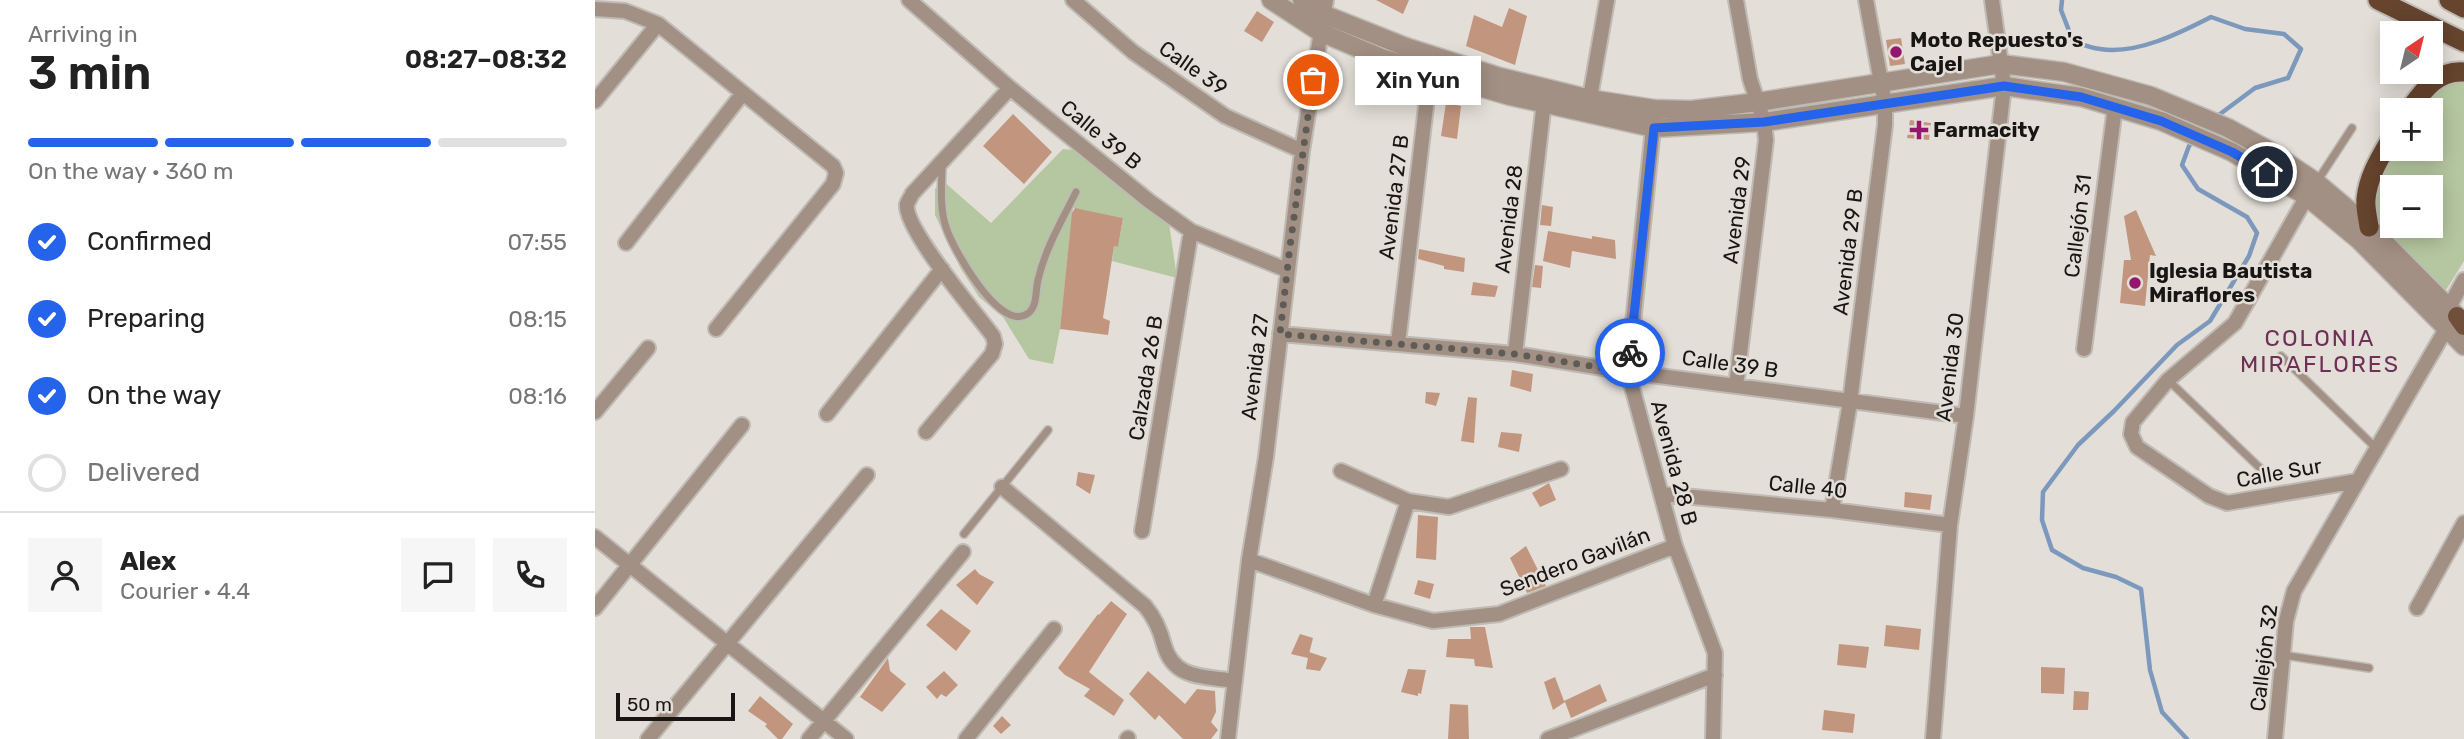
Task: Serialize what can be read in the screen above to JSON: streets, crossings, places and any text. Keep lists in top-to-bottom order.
{
  "streets": {
    "street": [
      "Calle 39",
      "Calle 39 B",
      "Avenida 27 B",
      "Avenida 29",
      "Avenida 28",
      "Callejón 31",
      "Avenida 29 B",
      "Avenida 27",
      "Avenida 30",
      "Calzada 26 B",
      "Avenida 28 B",
      "Calle Sur",
      "Calle 40",
      "Sendero Gavilán",
      "Callejón 32"
    ]
  },
  "crossings": [
    ["Calle 39", "Avenida 27"],
    ["Calle 39 B", "Avenida 27 B"],
    ["Calle 39 B", "Avenida 29"],
    ["Calle 39 B", "Avenida 28"],
    ["Calle 39 B", "Avenida 29 B"],
    ["Calle 39 B", "Avenida 27"],
    ["Calle 39 B", "Avenida 30"],
    ["Calle 39 B", "Calzada 26 B"],
    ["Calle 39 B", "Avenida 28 B"],
    ["Avenida 29 B", "Calle 40"],
    ["Avenida 27", "Sendero Gavilán"],
    ["Avenida 30", "Calle 40"],
    ["Avenida 28 B", "Calle 40"],
    ["Avenida 28 B", "Sendero Gavilán"],
    ["Calle Sur", "Callejón 32"]
  ],
  "districts": ["COLONIA MIRAFLORES"],
  "places": {
    "other": ["Moto Repuesto's Cajel", "Xin Yun", "Iglesia Bautista Miraflores"],
    "health": ["Farmacity"]
  },
  "scale_bar": "50 m",
  "north": "top right",
  "page": {
    "heading": ["3 min", "Arriving in", "08:27–08:32"],
    "panel": ["Alex", "Courier · 4.4"],
    "map_buttons": ["+", "−"],
    "bubble": "Xin Yun",
    "bar": "On the way · 360 m",
    "list": [
      ["Confirmed", "07:55"],
      ["Preparing", "08:15"],
      ["On the way", "08:16"],
      "Delivered"
    ],
    "scale": "50 m"
  }
}
